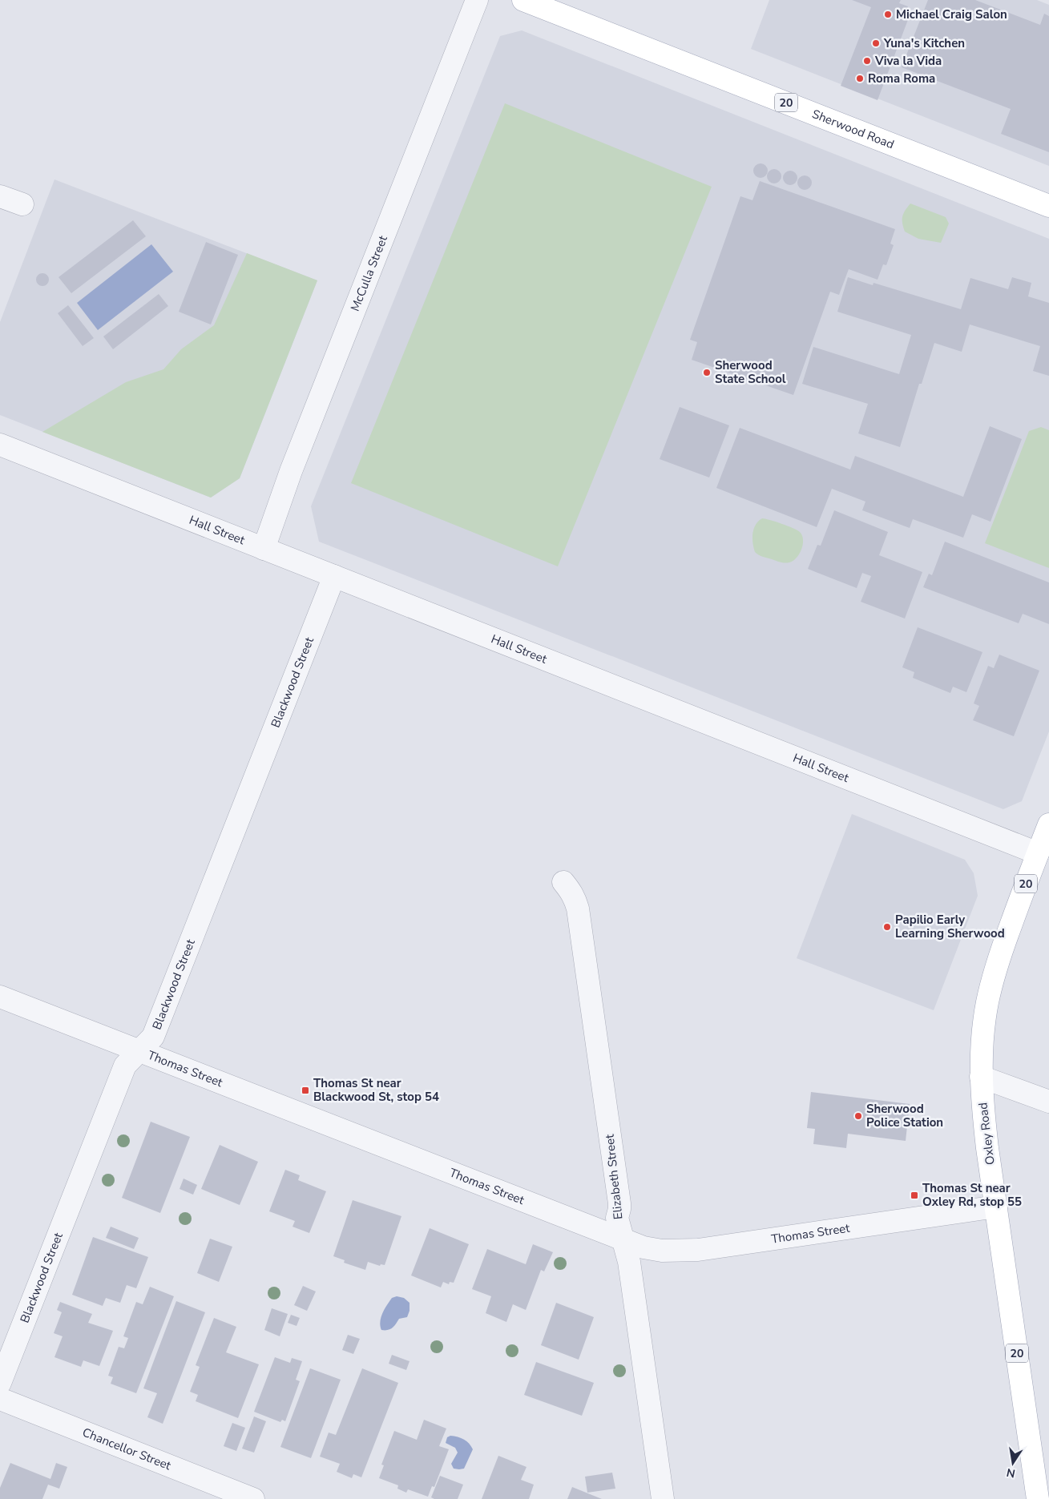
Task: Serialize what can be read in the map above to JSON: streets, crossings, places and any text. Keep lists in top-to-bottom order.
{
  "streets": {
    "main road": ["20", "Sherwood Road", "Oxley Road"],
    "street": [
      "McCulla Street",
      "Hall Street",
      "Blackwood Street",
      "Thomas Street",
      "Elizabeth Street",
      "Chancellor Street"
    ]
  },
  "crossings": [
    ["McCulla Street", "Hall Street"],
    ["Hall Street", "Blackwood Street"],
    ["Hall Street", "Oxley Road"],
    ["Blackwood Street", "Thomas Street"],
    ["Thomas Street", "Oxley Road"],
    ["Thomas Street", "Elizabeth Street"]
  ],
  "places": {
    "other": [
      "Michael Craig Salon",
      "Yuna's Kitchen",
      "Viva la Vida",
      "Roma Roma",
      "Sherwood State School",
      "Papilio Early Learning Sherwood",
      "Sherwood Police Station"
    ],
    "transit": ["Thomas St near Blackwood St, stop 54", "Thomas St near Oxley Rd, stop 55"]
  },
  "north": "bottom"
}
